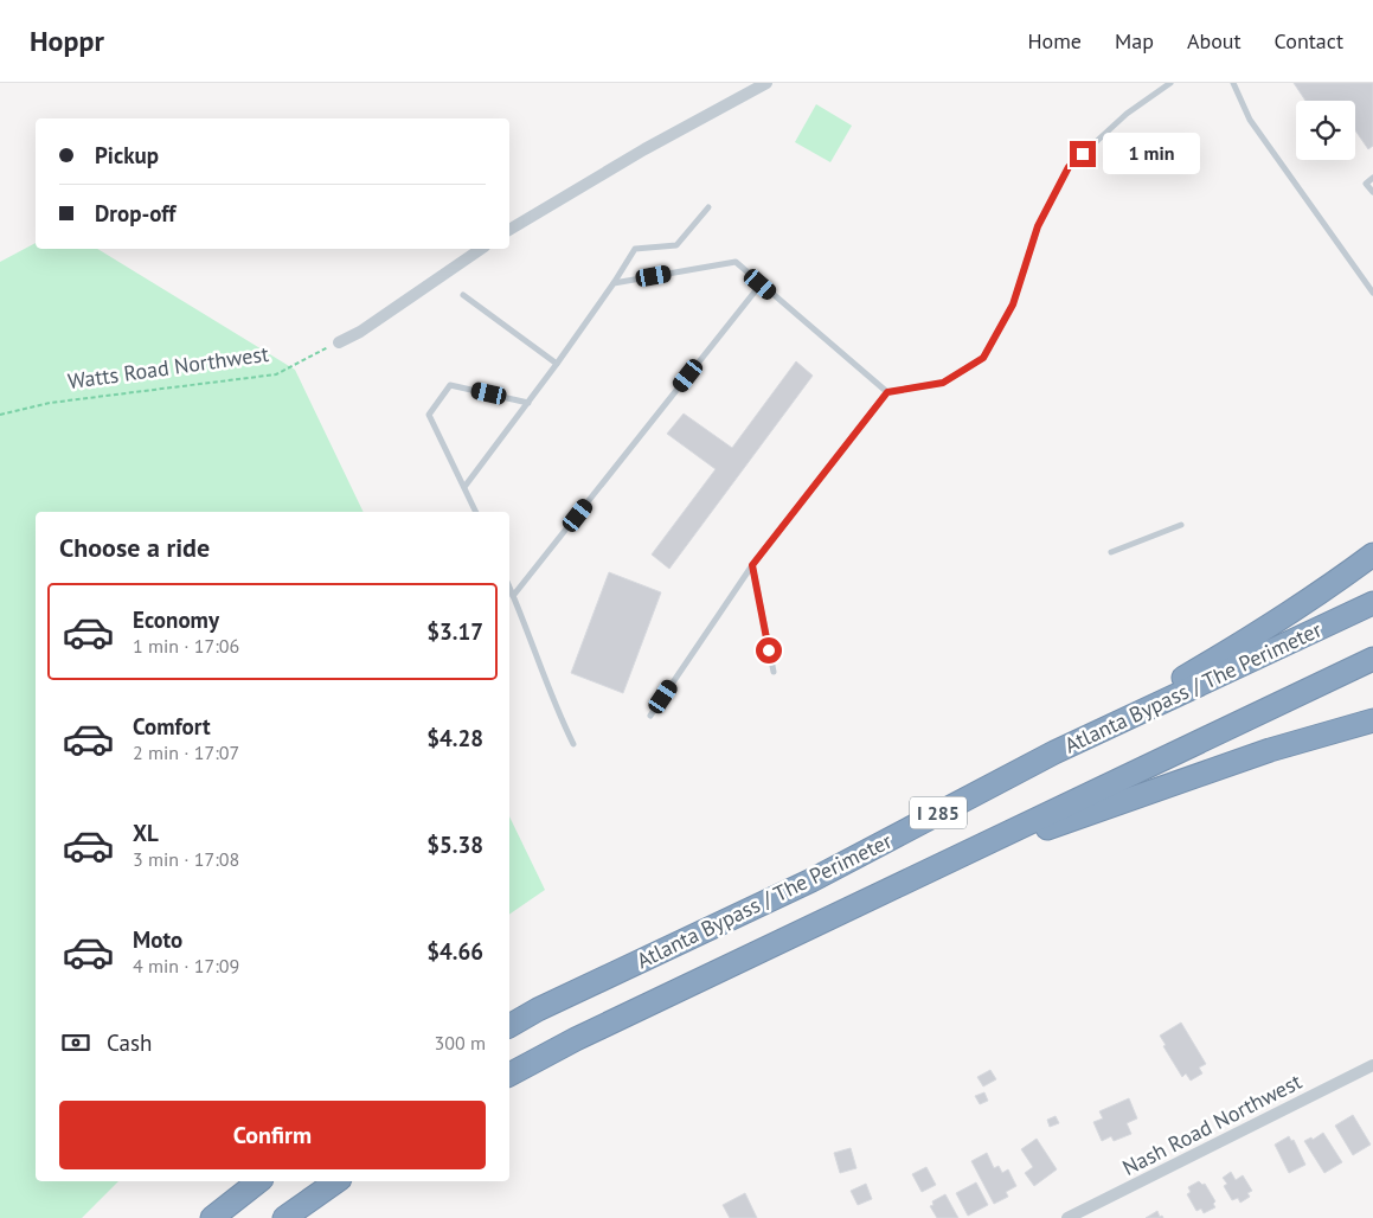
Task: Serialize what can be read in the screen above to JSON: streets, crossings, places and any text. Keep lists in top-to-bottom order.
{
  "streets": {
    "highway": ["Atlanta Bypass / The Perimeter", "I 285"],
    "street": ["Nash Road Northwest"],
    "path": ["Watts Road Northwest"]
  },
  "page": {
    "header": "Hoppr",
    "nav": [
      "Home",
      "Map",
      "About",
      "Contact"
    ],
    "banner": ["Pickup", "Drop-off"],
    "bubble": "1 min",
    "heading": "Choose a ride",
    "list": [
      {
        "name": "Economy",
        "note": "1 min · 17:06",
        "value": "$3.17"
      },
      {
        "name": "Comfort",
        "note": "2 min · 17:07",
        "value": "$4.28"
      },
      {
        "name": "XL",
        "note": "3 min · 17:08",
        "value": "$5.38"
      },
      {
        "name": "Moto",
        "note": "4 min · 17:09",
        "value": "$4.66"
      }
    ],
    "pay": ["Cash", "300 m"],
    "buttons": "Confirm"
  }
}
